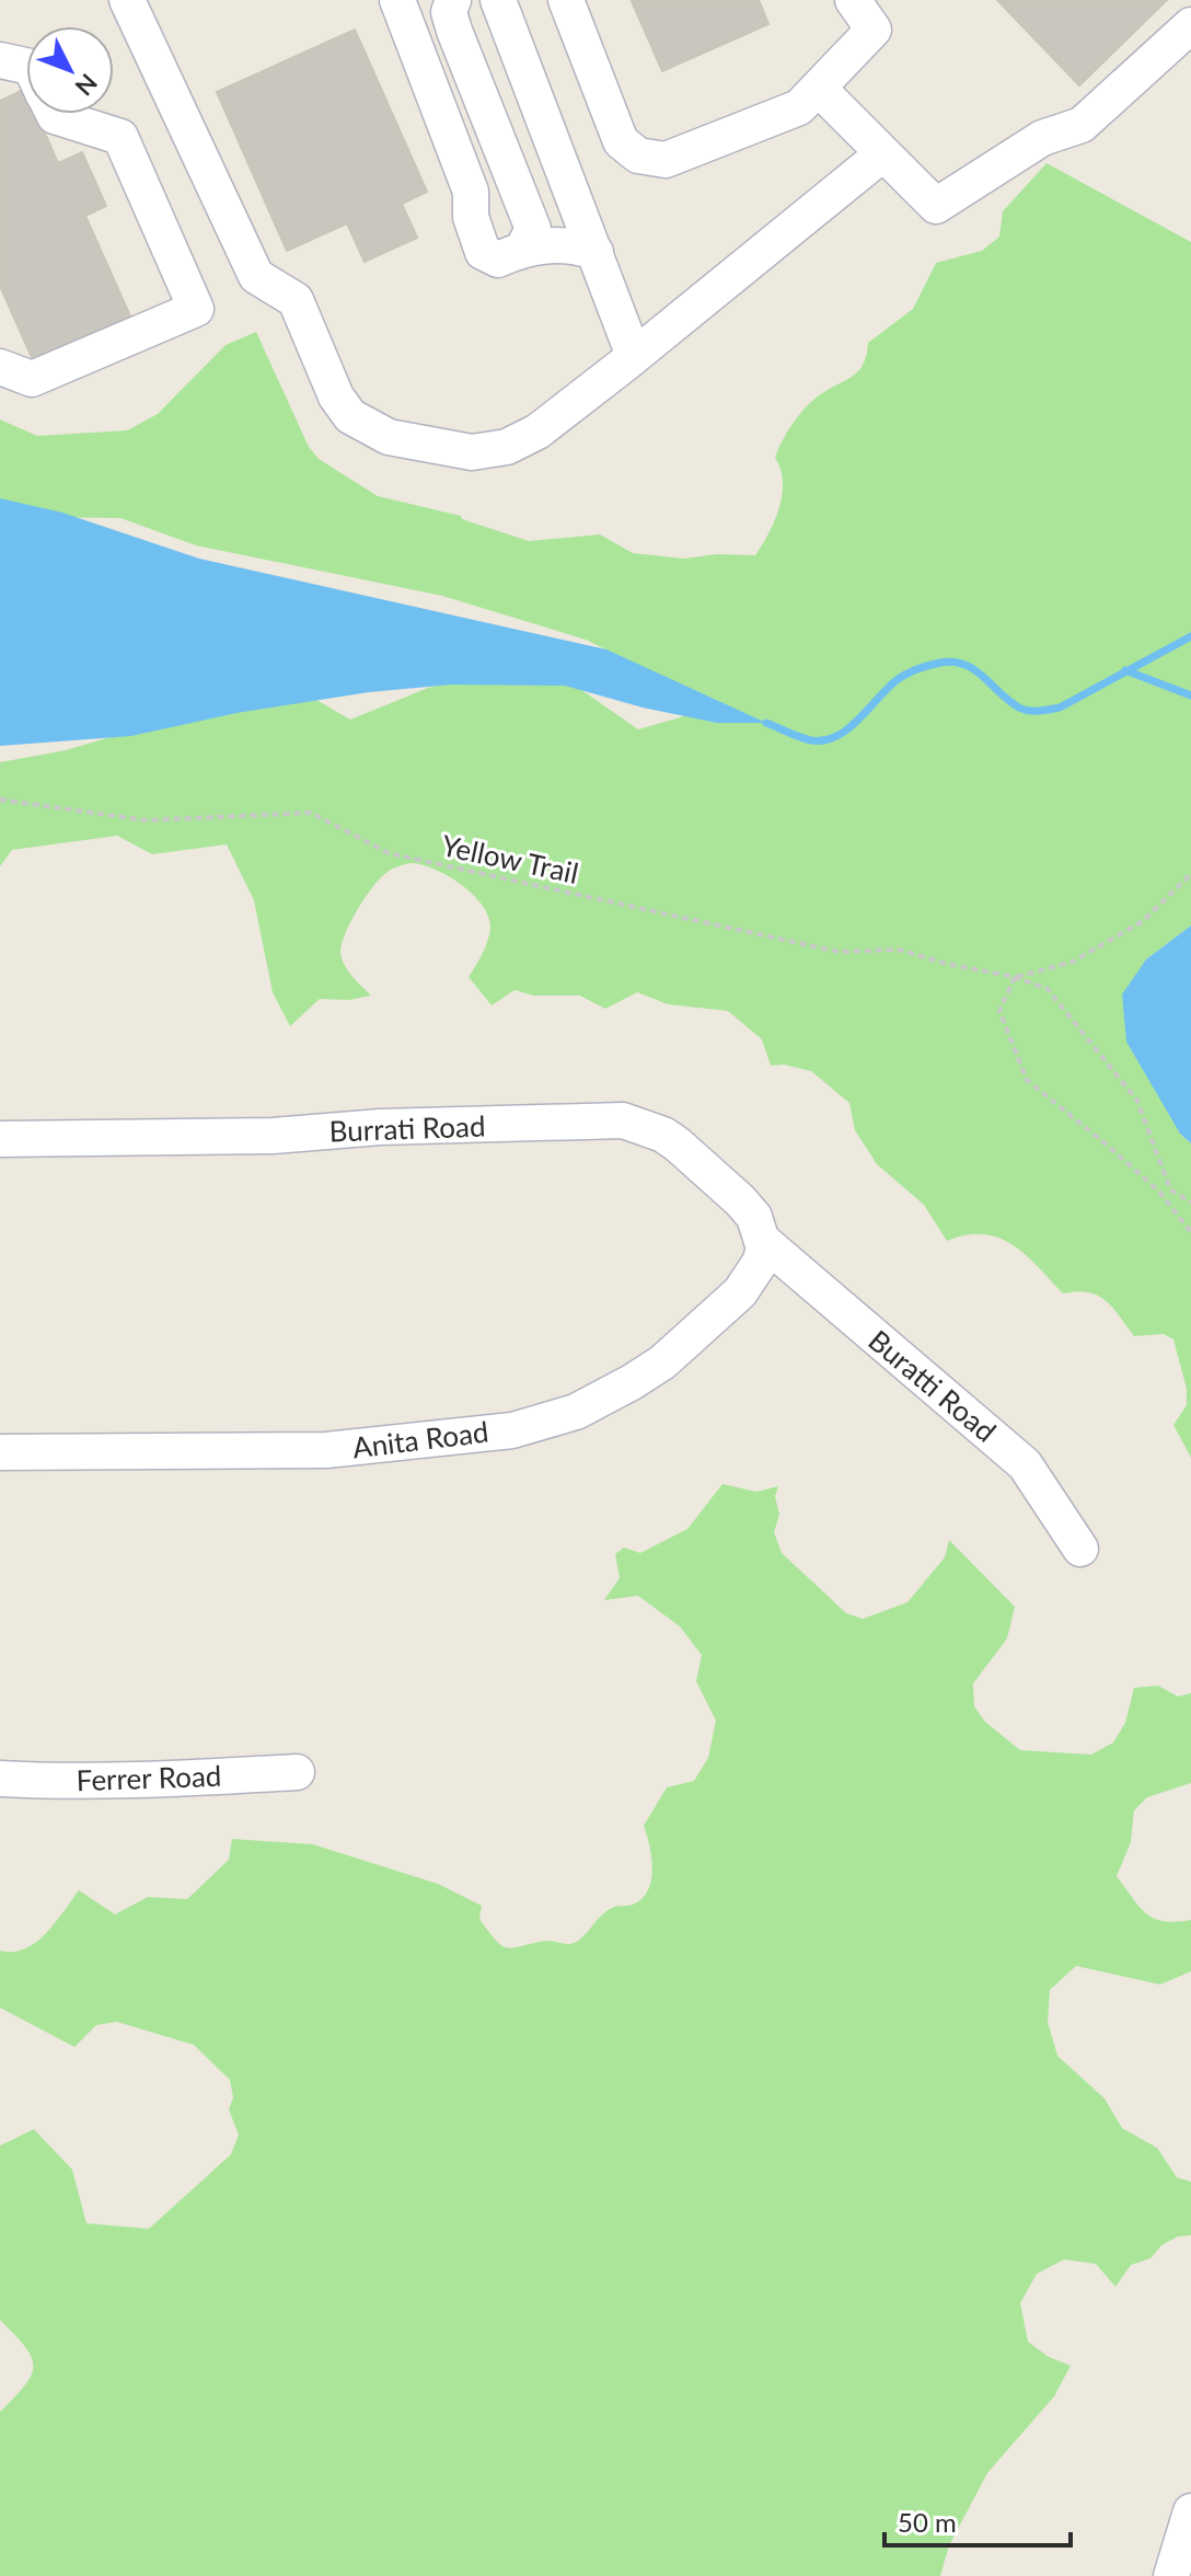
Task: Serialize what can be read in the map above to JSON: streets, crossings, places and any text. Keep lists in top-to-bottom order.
{
  "streets": {
    "street": [
      "Burrati Road",
      "Buratti Road",
      "Anita Road",
      "Ferrer Road"
    ],
    "path": ["Yellow Trail"]
  },
  "crossings": [
    ["Burrati Road", "Buratti Road"],
    ["Burrati Road", "Anita Road"],
    ["Buratti Road", "Anita Road"]
  ],
  "scale_bar": "50 m",
  "north": "bottom right"
}
